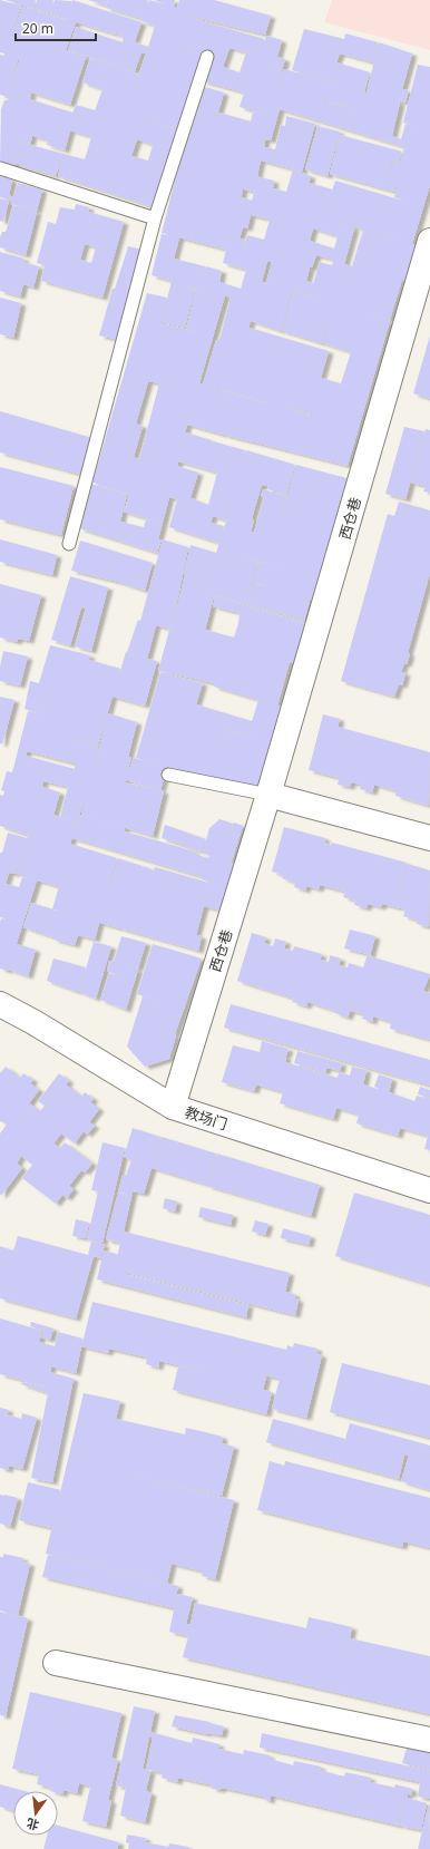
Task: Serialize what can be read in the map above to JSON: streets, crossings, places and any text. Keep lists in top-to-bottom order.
{
  "streets": {
    "street": ["西仓巷", "教场门"]
  },
  "crossings": [
    ["西仓巷", "教场门"]
  ],
  "scale_bar": "20 m",
  "north": "bottom"
}
